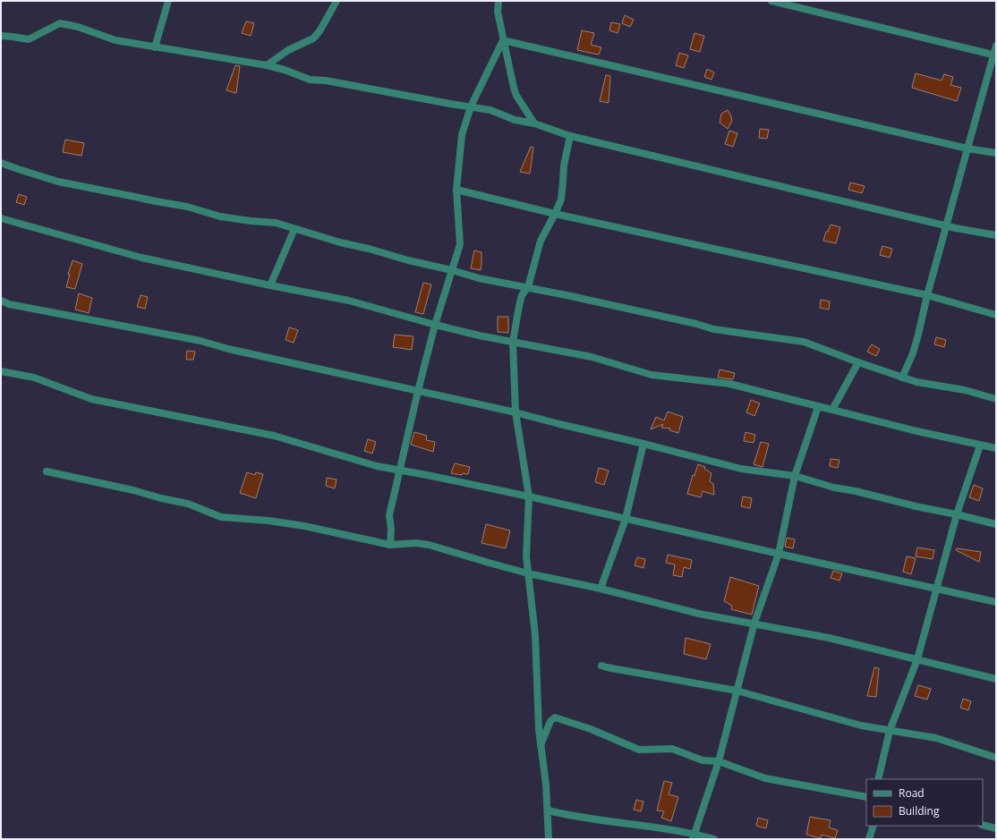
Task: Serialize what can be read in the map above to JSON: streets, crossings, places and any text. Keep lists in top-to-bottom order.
{
  "legend": ["Road", "Building"]
}
